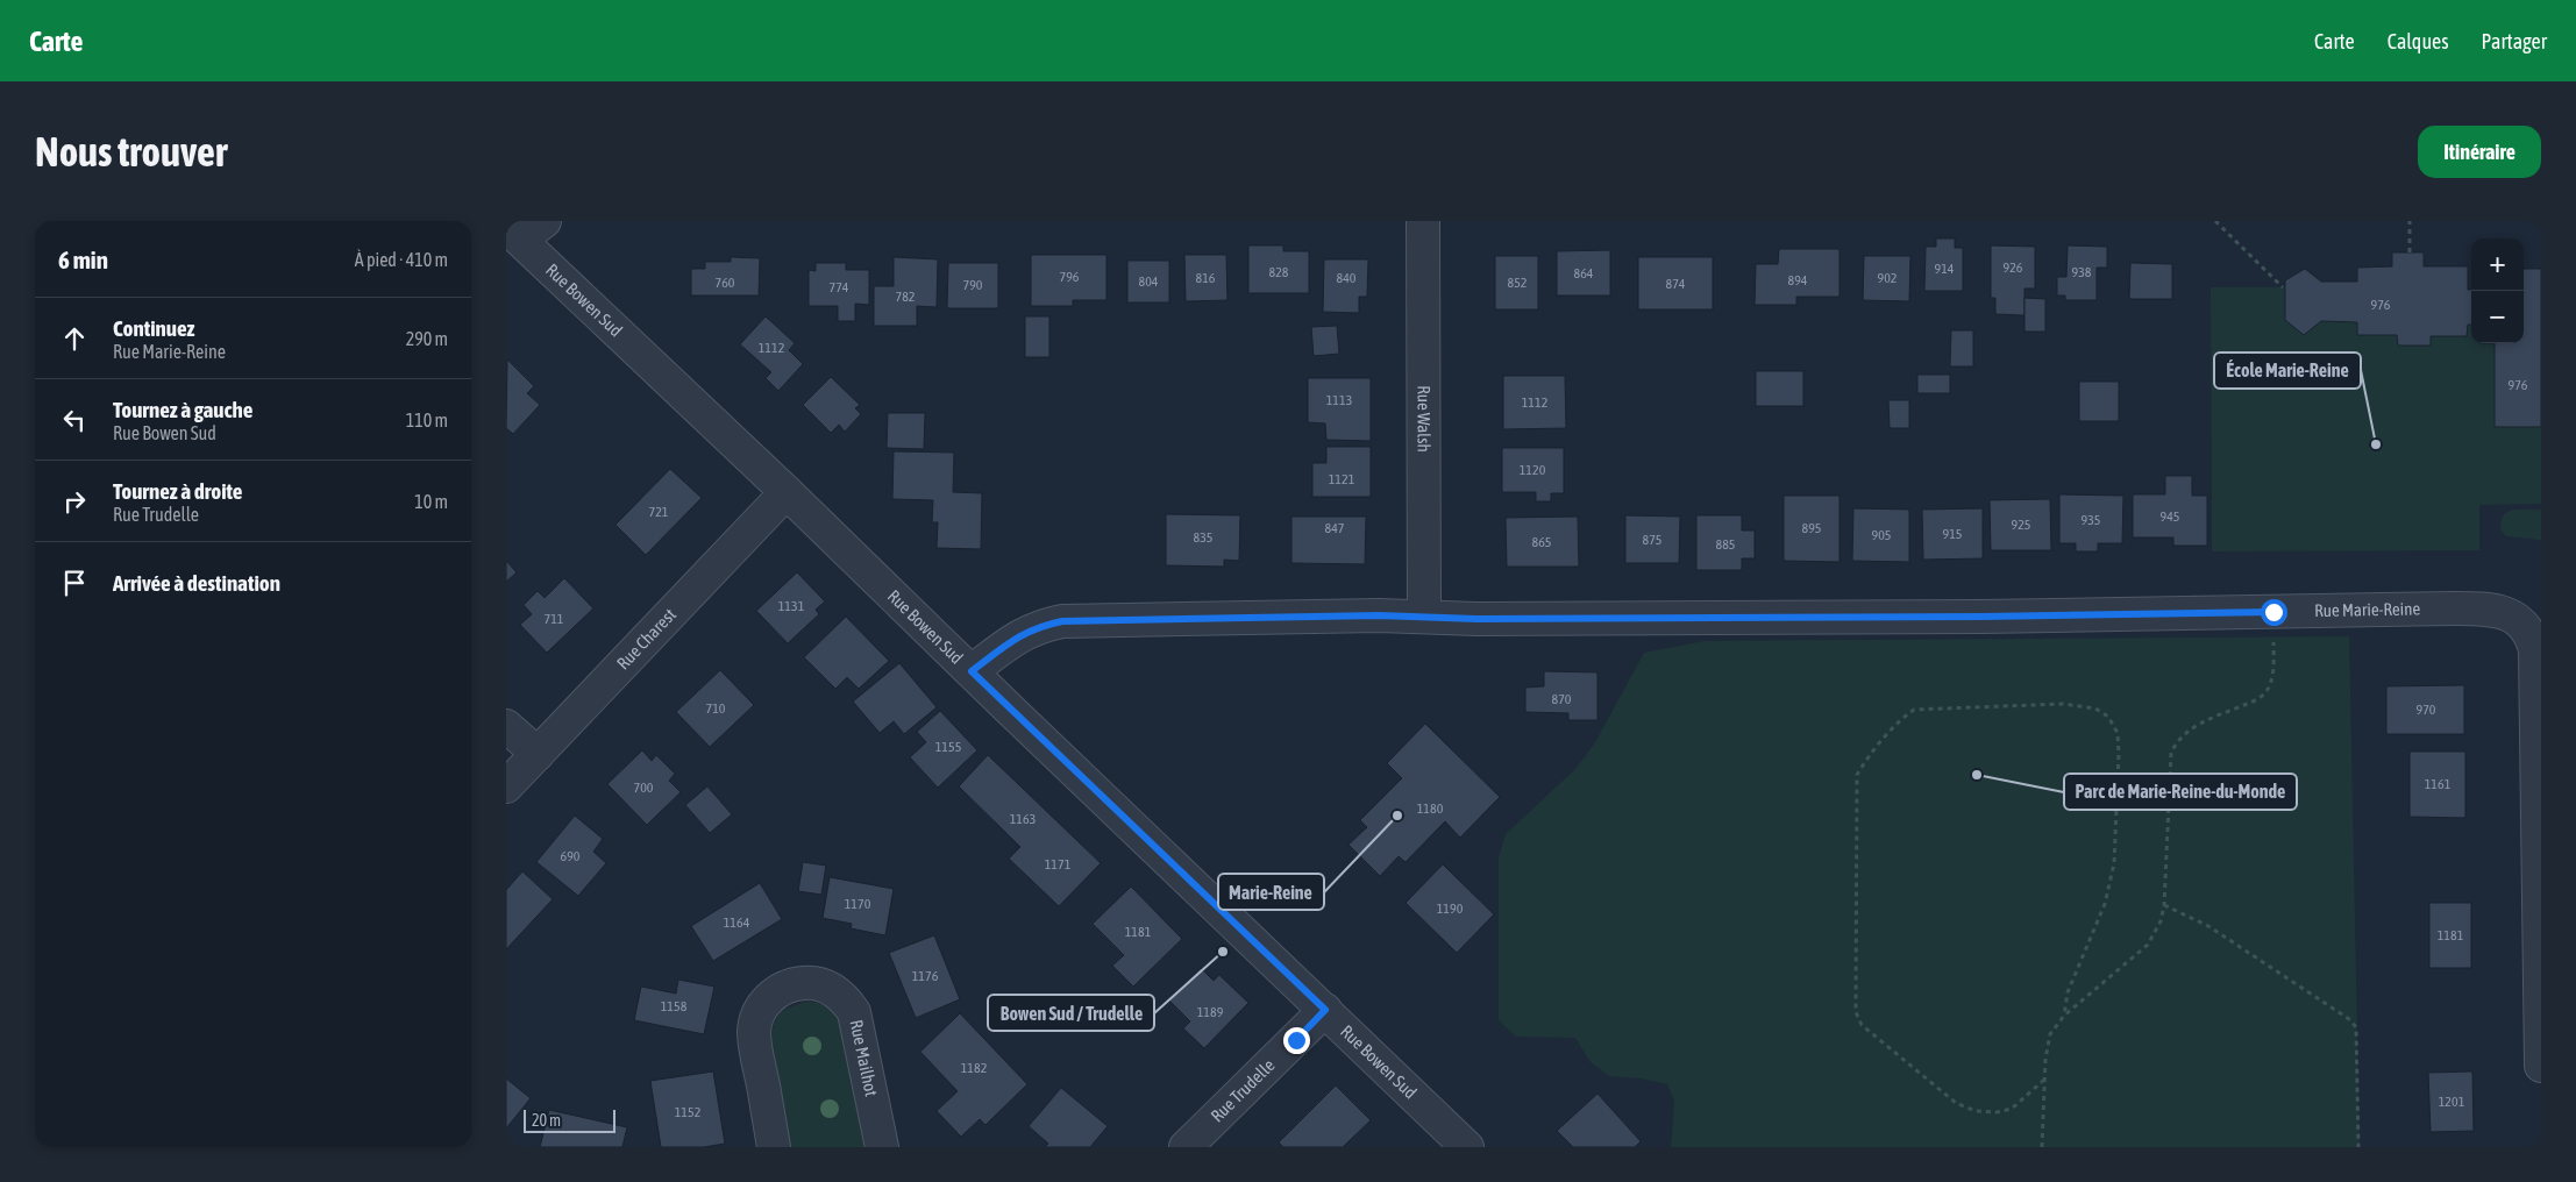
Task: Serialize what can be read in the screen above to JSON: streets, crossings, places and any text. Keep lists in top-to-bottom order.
{
  "streets": {
    "street": [
      "Rue Bowen Sud",
      "Rue Walsh",
      "Rue Marie-Reine",
      "Rue Charest",
      "Rue Mailhot",
      "Rue Trudelle"
    ]
  },
  "crossings": [
    ["Rue Bowen Sud", "Rue Marie-Reine"],
    ["Rue Bowen Sud", "Rue Charest"],
    ["Rue Bowen Sud", "Rue Trudelle"],
    ["Rue Walsh", "Rue Marie-Reine"]
  ],
  "places": [
    "École Marie-Reine",
    "Parc de Marie-Reine-du-Monde",
    "Marie-Reine",
    "Bowen Sud / Trudelle"
  ],
  "house_numbers": [
    "926",
    "914",
    "828",
    "938",
    "864",
    "796",
    "816",
    "840",
    "902",
    "894",
    "804",
    "760",
    "852",
    "874",
    "790",
    "774",
    "782",
    "976",
    "1112",
    "976",
    "1113",
    "1112",
    "1120",
    "1121",
    "721",
    "945",
    "935",
    "925",
    "847",
    "895",
    "915",
    "905",
    "835",
    "875",
    "865",
    "885",
    "1131",
    "711",
    "870",
    "710",
    "970",
    "1155",
    "1161",
    "700",
    "1180",
    "1163",
    "690",
    "1171",
    "1170",
    "1190",
    "1164",
    "1181",
    "1181",
    "1176",
    "1158",
    "1189",
    "1182",
    "1201",
    "1152"
  ],
  "scale_bar": "20 m",
  "page": {
    "header": "Carte",
    "nav": ["Carte", "Calques", "Partager"],
    "buttons": "Itinéraire",
    "title": "Nous trouver",
    "heading": ["6 min", "À pied · 410 m"],
    "map_buttons": ["+", "−"],
    "list": [
      ["Continuez", "Rue Marie-Reine", "290 m"],
      ["Tournez à gauche", "Rue Bowen Sud", "110 m"],
      ["Tournez à droite", "Rue Trudelle", "10 m"],
      "Arrivée à destination"
    ],
    "scale": "20 m"
  }
}
